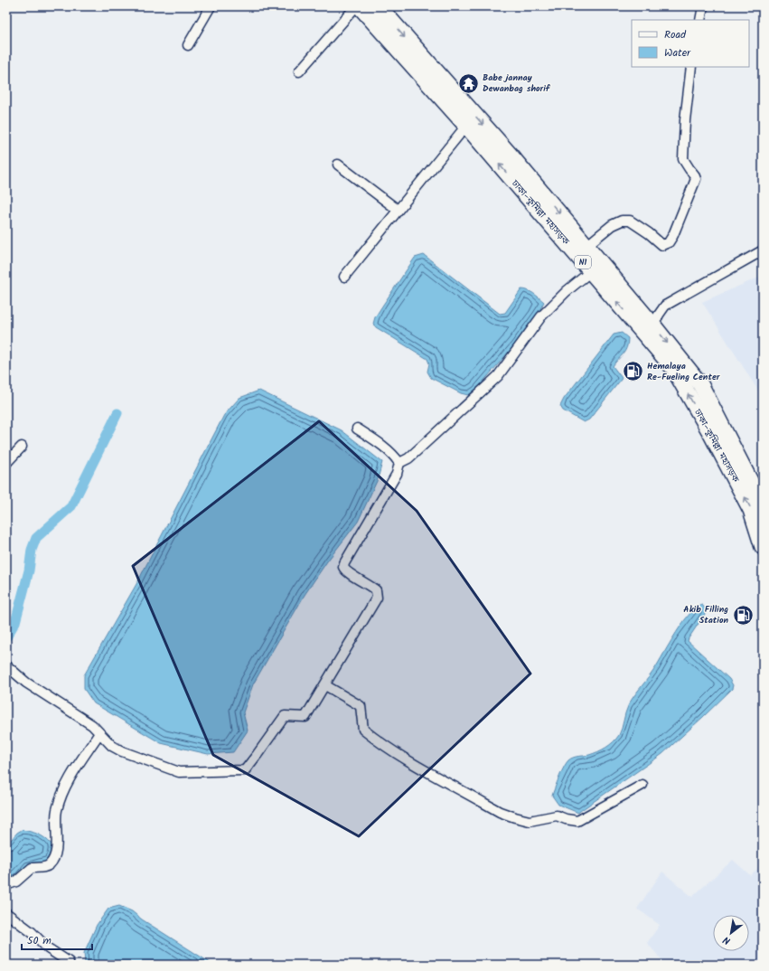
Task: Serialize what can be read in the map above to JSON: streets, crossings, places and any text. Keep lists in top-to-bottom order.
{
  "streets": {
    "highway": ["ঢাকা–কুমিল্লা মহাসড়ক", "N1"]
  },
  "places": {
    "temple": ["Babe jannay Dewanbag shorif"],
    "fuel station": ["Hemalaya Re-Fueling Center", "Akib Filling Station"]
  },
  "legend": ["Road", "Water"],
  "scale_bar": "50 m",
  "north": "bottom left"
}
